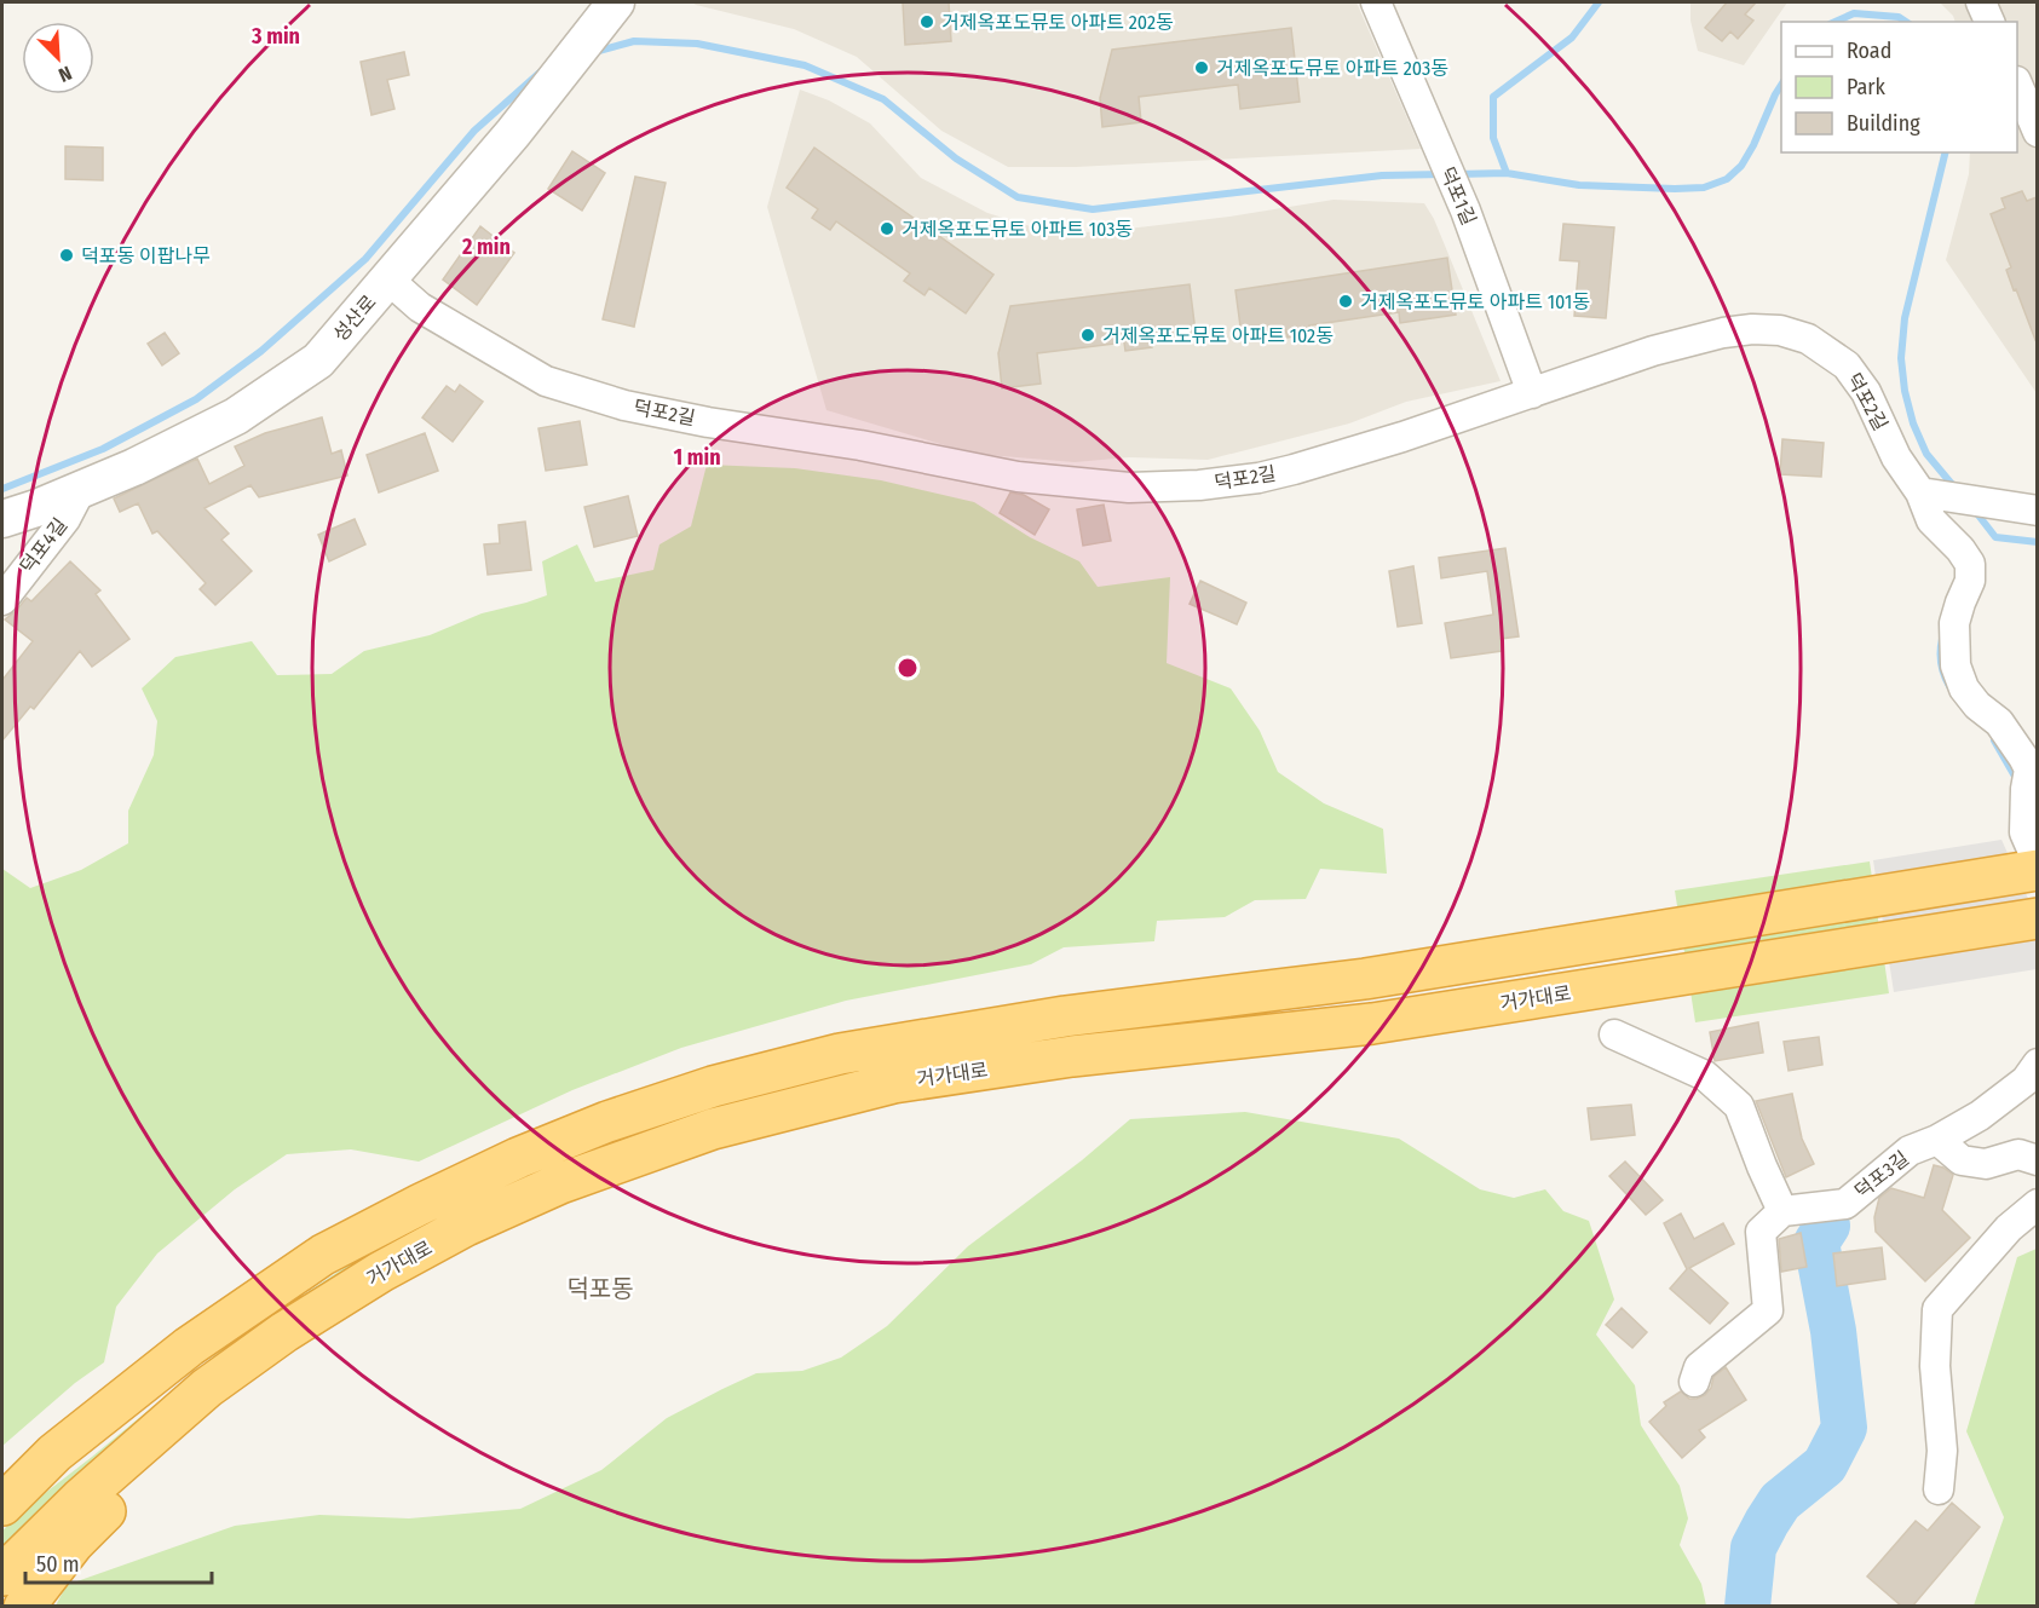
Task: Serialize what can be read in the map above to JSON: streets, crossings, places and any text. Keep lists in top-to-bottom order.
{
  "streets": {
    "highway": ["거가대로"],
    "street": [
      "덕포1길",
      "성산로",
      "덕포2길",
      "덕포4길",
      "덕포3길"
    ]
  },
  "crossings": [
    ["덕포1길", "덕포2길"],
    ["성산로", "덕포2길"],
    ["성산로", "덕포4길"]
  ],
  "districts": ["덕포동"],
  "places": [
    "거제옥포도뮤토 아파트 202동",
    "거제옥포도뮤토 아파트 203동",
    "거제옥포도뮤토 아파트 103동",
    "덕포동 이팝나무",
    "거제옥포도뮤토 아파트 101동",
    "거제옥포도뮤토 아파트 102동"
  ],
  "legend": ["Road", "Park", "Building"],
  "scale_bar": "50 m",
  "north": "bottom right",
  "rings": ["3 min", "2 min", "1 min"]
}
